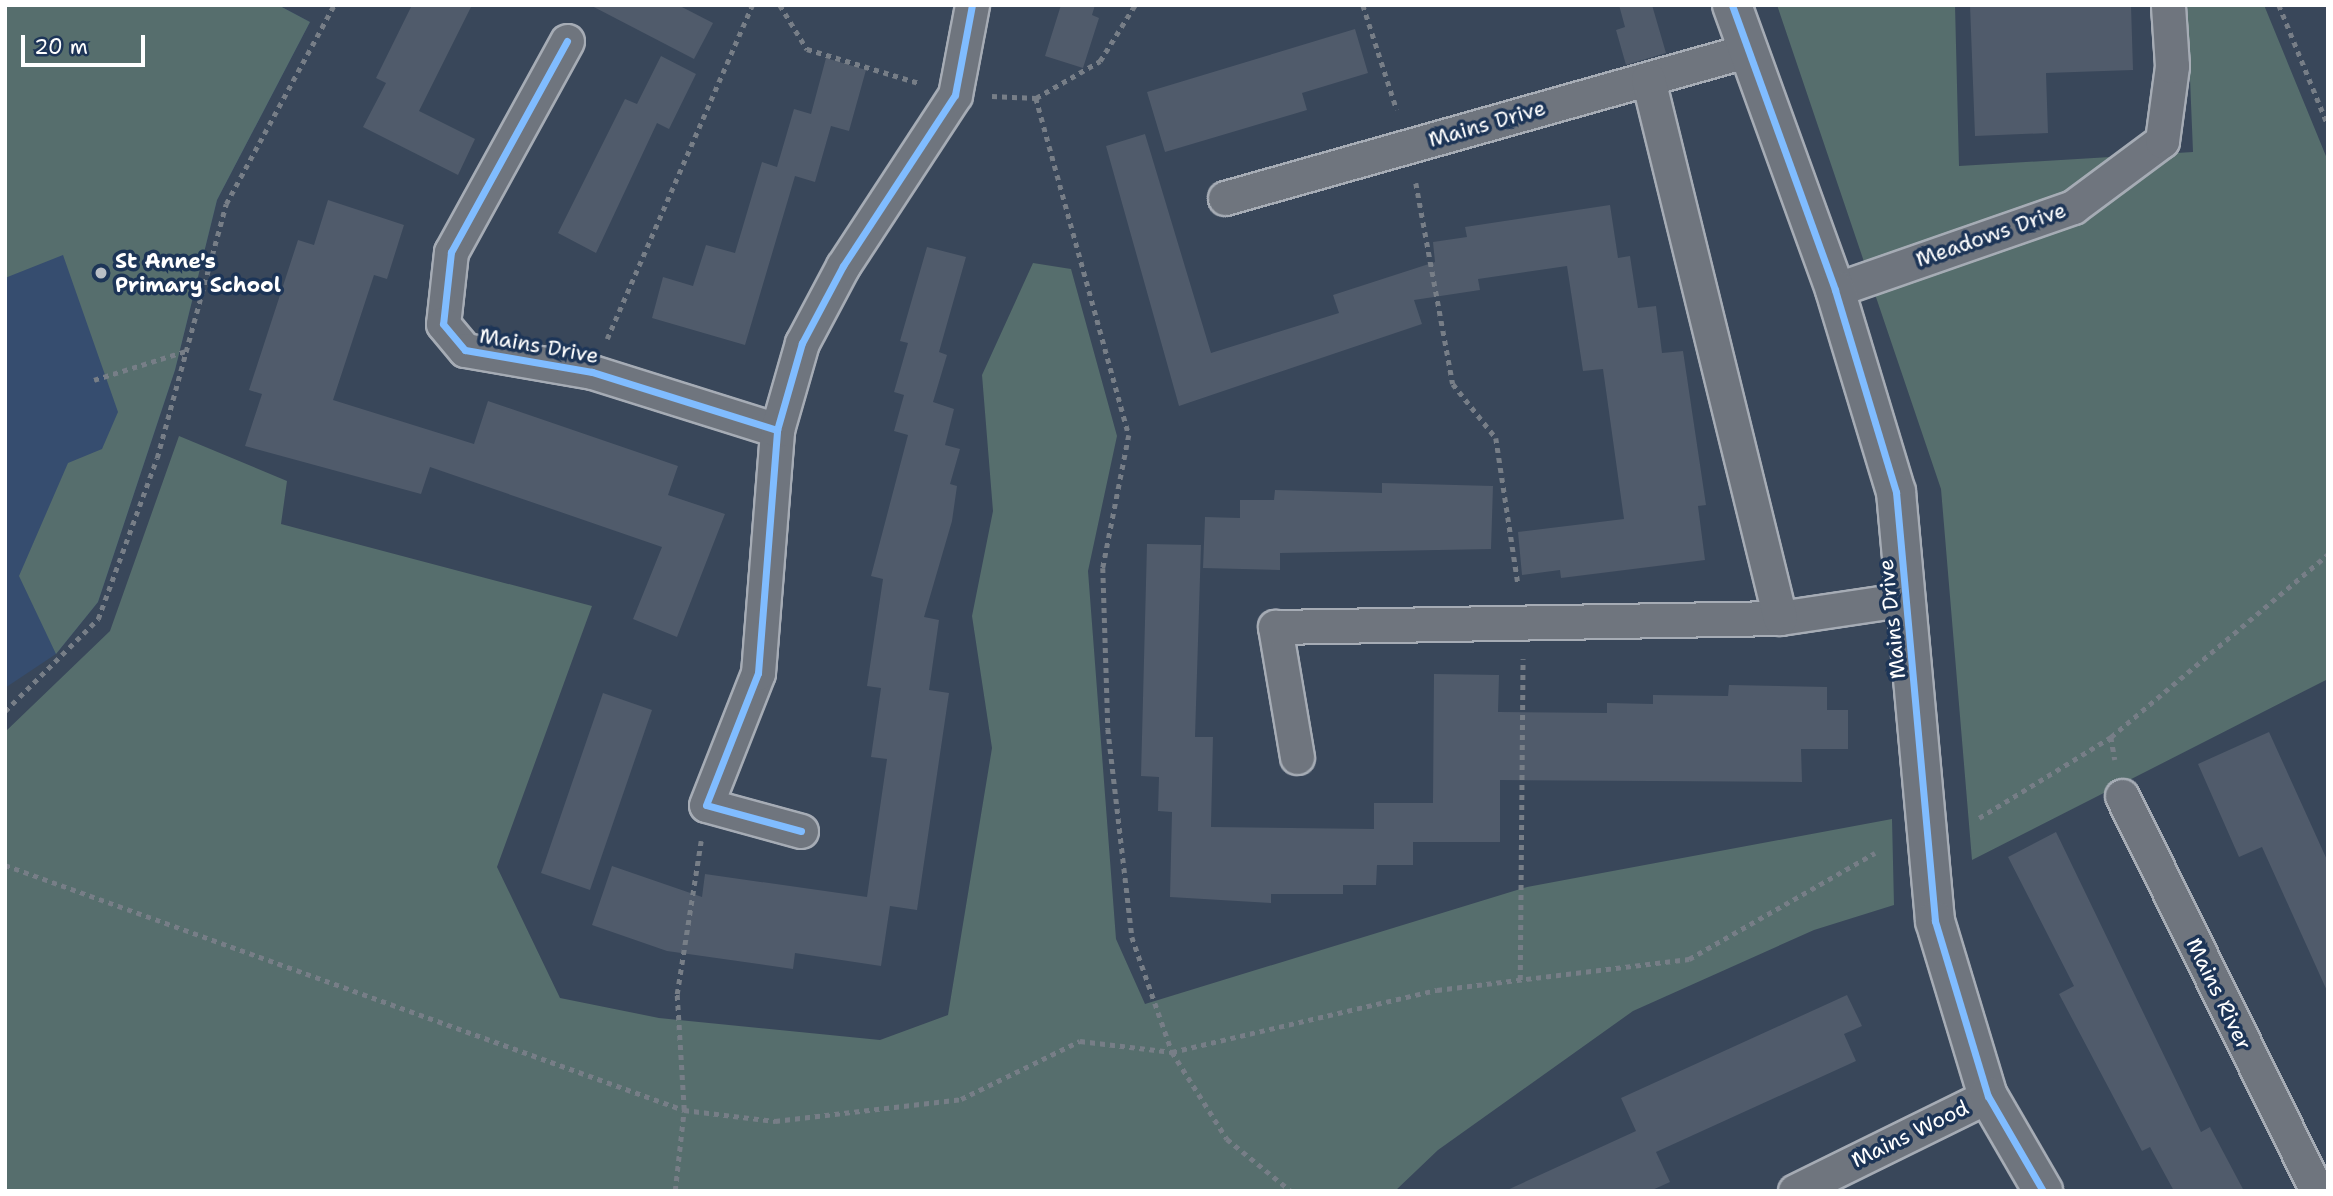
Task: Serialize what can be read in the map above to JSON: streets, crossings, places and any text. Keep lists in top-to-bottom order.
{
  "streets": {
    "street": [
      "Mains Drive",
      "Meadows Drive",
      "Mains River",
      "Mains Wood"
    ]
  },
  "crossings": [
    ["Mains Drive", "Meadows Drive"],
    ["Mains Drive", "Mains Wood"]
  ],
  "places": ["St Anne's Primary School"],
  "scale_bar": "20 m"
}
